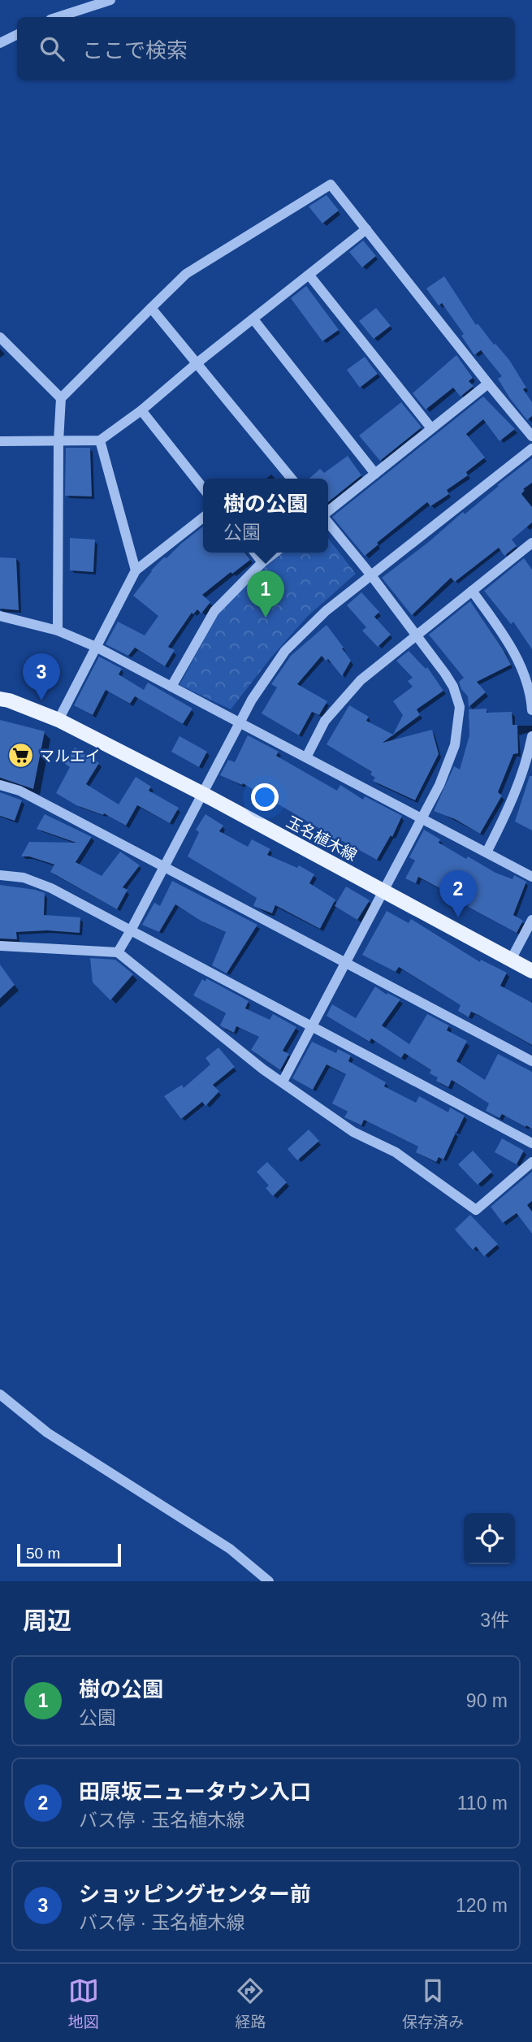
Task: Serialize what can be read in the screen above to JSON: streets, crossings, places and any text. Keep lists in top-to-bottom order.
{
  "streets": {
    "main road": ["玉名植木線"]
  },
  "places": {
    "supermarket": ["マルエイ"]
  },
  "scale_bar": "50 m",
  "page": {
    "search": "ここで検索",
    "popup": ["樹の公園", "公園"],
    "pins": ["1", "3", "2"],
    "scale": "50 m",
    "heading": ["周辺", "3件"],
    "list": [
      {
        "mark": "1",
        "name": "樹の公園",
        "note": "公園",
        "value": "90 m"
      },
      {
        "mark": "2",
        "name": "田原坂ニュータウン入口",
        "note": "バス停 · 玉名植木線",
        "value": "110 m"
      },
      {
        "mark": "3",
        "name": "ショッピングセンター前",
        "note": "バス停 · 玉名植木線",
        "value": "120 m"
      }
    ],
    "nav": ["地図", "経路", "保存済み"]
  }
}
